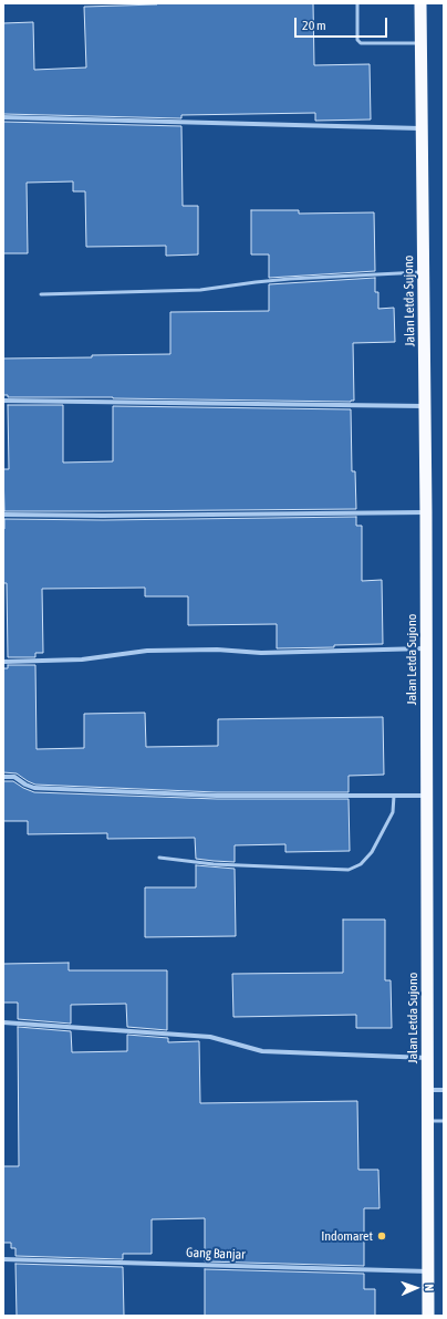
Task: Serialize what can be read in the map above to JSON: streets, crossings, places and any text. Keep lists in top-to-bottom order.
{
  "streets": {
    "highway": ["Jalan Letda Sujono"],
    "street": ["Gang Banjar"]
  },
  "crossings": [
    ["Jalan Letda Sujono", "Gang Banjar"]
  ],
  "places": ["Indomaret"],
  "scale_bar": "20 m",
  "north": "right"
}
